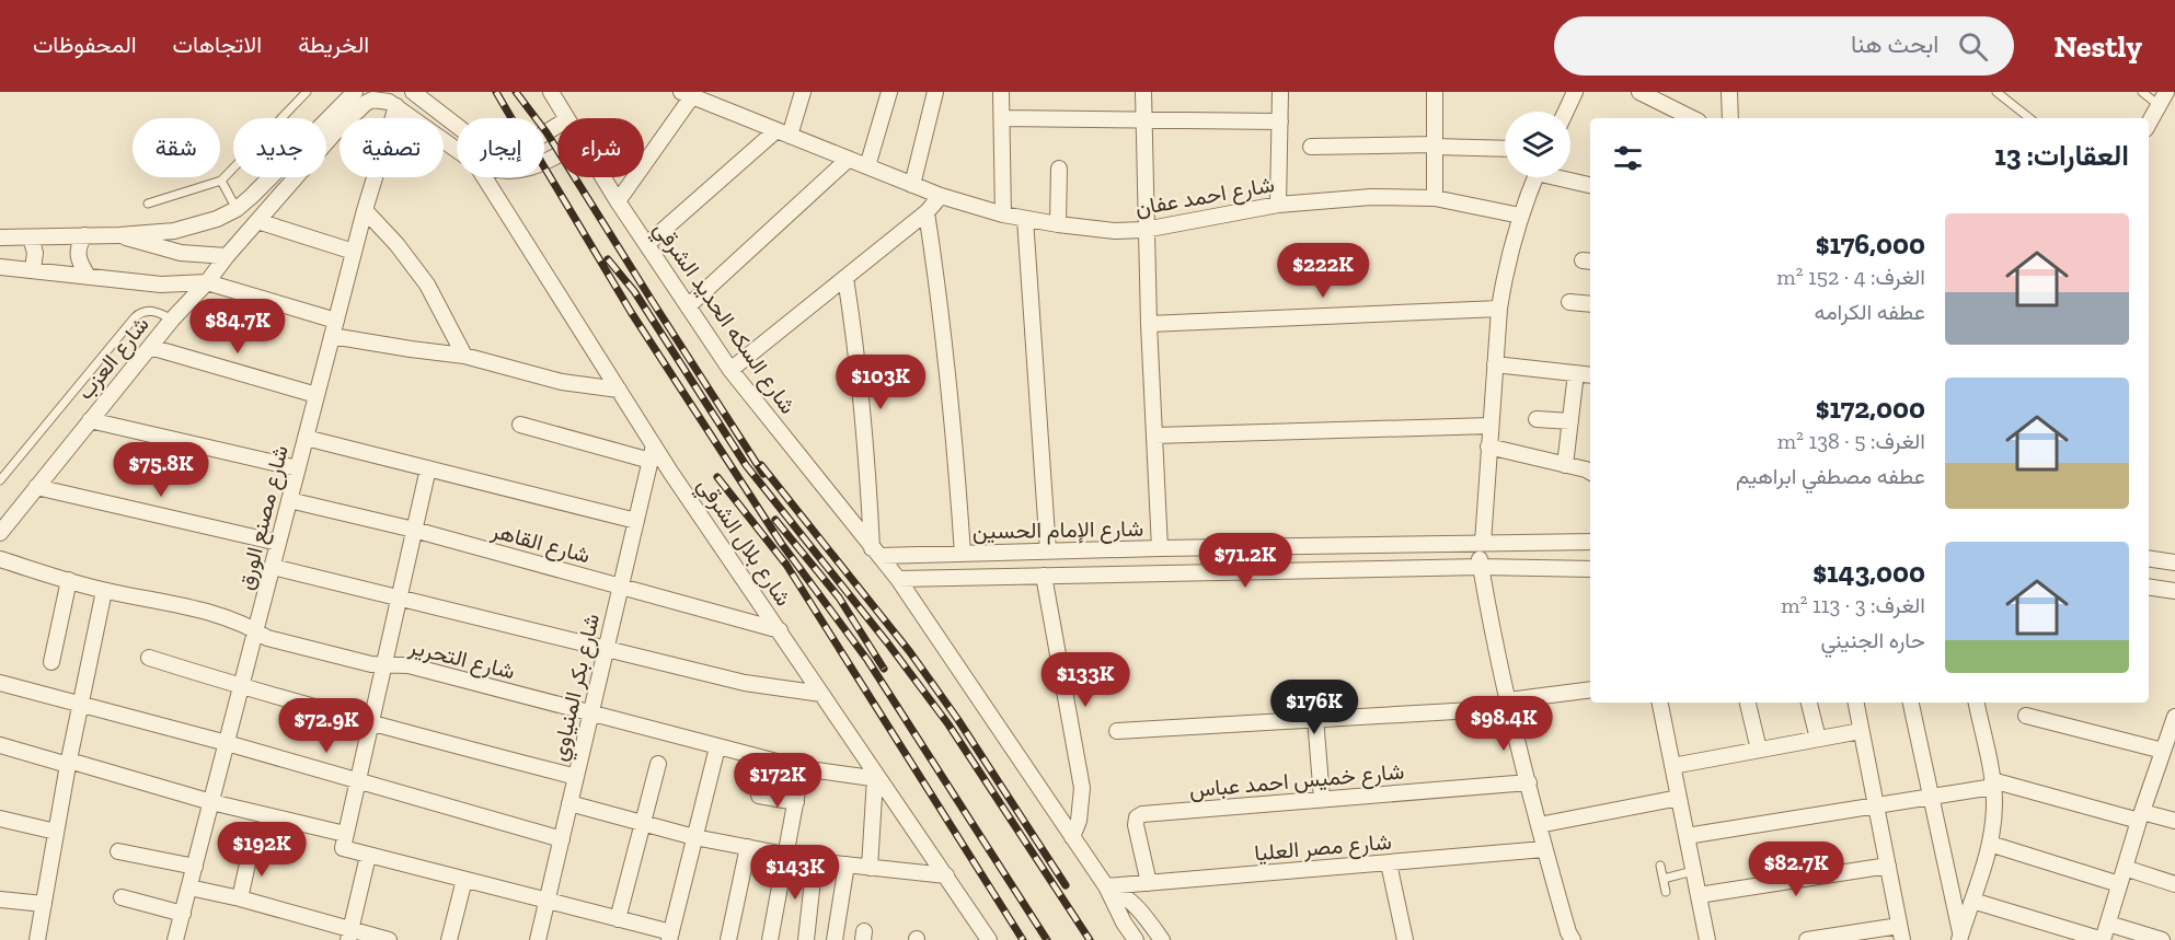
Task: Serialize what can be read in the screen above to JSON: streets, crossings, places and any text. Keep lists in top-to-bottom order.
{
  "streets": {
    "street": [
      "شارع احمد عفان",
      "شارع السكه الحديد الشرقي",
      "شارع العزب",
      "شارع مصنع الورق",
      "شارع الإمام الحسين",
      "شارع بلال الشرقي",
      "شارع القاهر",
      "شارع التحرير",
      "شارع بكر المنياوي",
      "شارع خميس احمد عباس",
      "شارع مصر العليا"
    ]
  },
  "crossings": [
    ["شارع السكه الحديد الشرقي", "شارع الإمام الحسين"],
    ["شارع السكه الحديد الشرقي", "شارع مصر العليا"],
    ["شارع العزب", "شارع مصنع الورق"],
    ["شارع مصنع الورق", "شارع القاهر"],
    ["شارع مصنع الورق", "شارع التحرير"],
    ["شارع بلال الشرقي", "شارع القاهر"],
    ["شارع بلال الشرقي", "شارع التحرير"],
    ["شارع بلال الشرقي", "شارع بكر المنياوي"],
    ["شارع القاهر", "شارع بكر المنياوي"],
    ["شارع التحرير", "شارع بكر المنياوي"],
    ["شارع خميس احمد عباس", "شارع مصر العليا"]
  ],
  "page": {
    "header": "Nestly",
    "search": "ابحث هنا",
    "nav": ["الخريطة", "الاتجاهات", "المحفوظات"],
    "chip": [
      "شراء",
      "إيجار",
      "تصفية",
      "جديد",
      "شقة"
    ],
    "heading": "العقارات: 13",
    "list": [
      {
        "name": "$176,000",
        "note": "الغرف: 4 · 152 m² · عطفه الكرامه"
      },
      {
        "name": "$172,000",
        "note": "الغرف: 5 · 138 m² · عطفه مصطفي ابراهيم"
      },
      {
        "name": "$143,000",
        "note": "الغرف: 3 · 113 m² · حاره الجنيني"
      }
    ],
    "price": [
      "$222K",
      "$84.7K",
      "$103K",
      "$75.8K",
      "$71.2K",
      "$133K",
      "$176K",
      "$98.4K",
      "$72.9K",
      "$172K",
      "$192K",
      "$82.7K",
      "$143K"
    ]
  }
}
